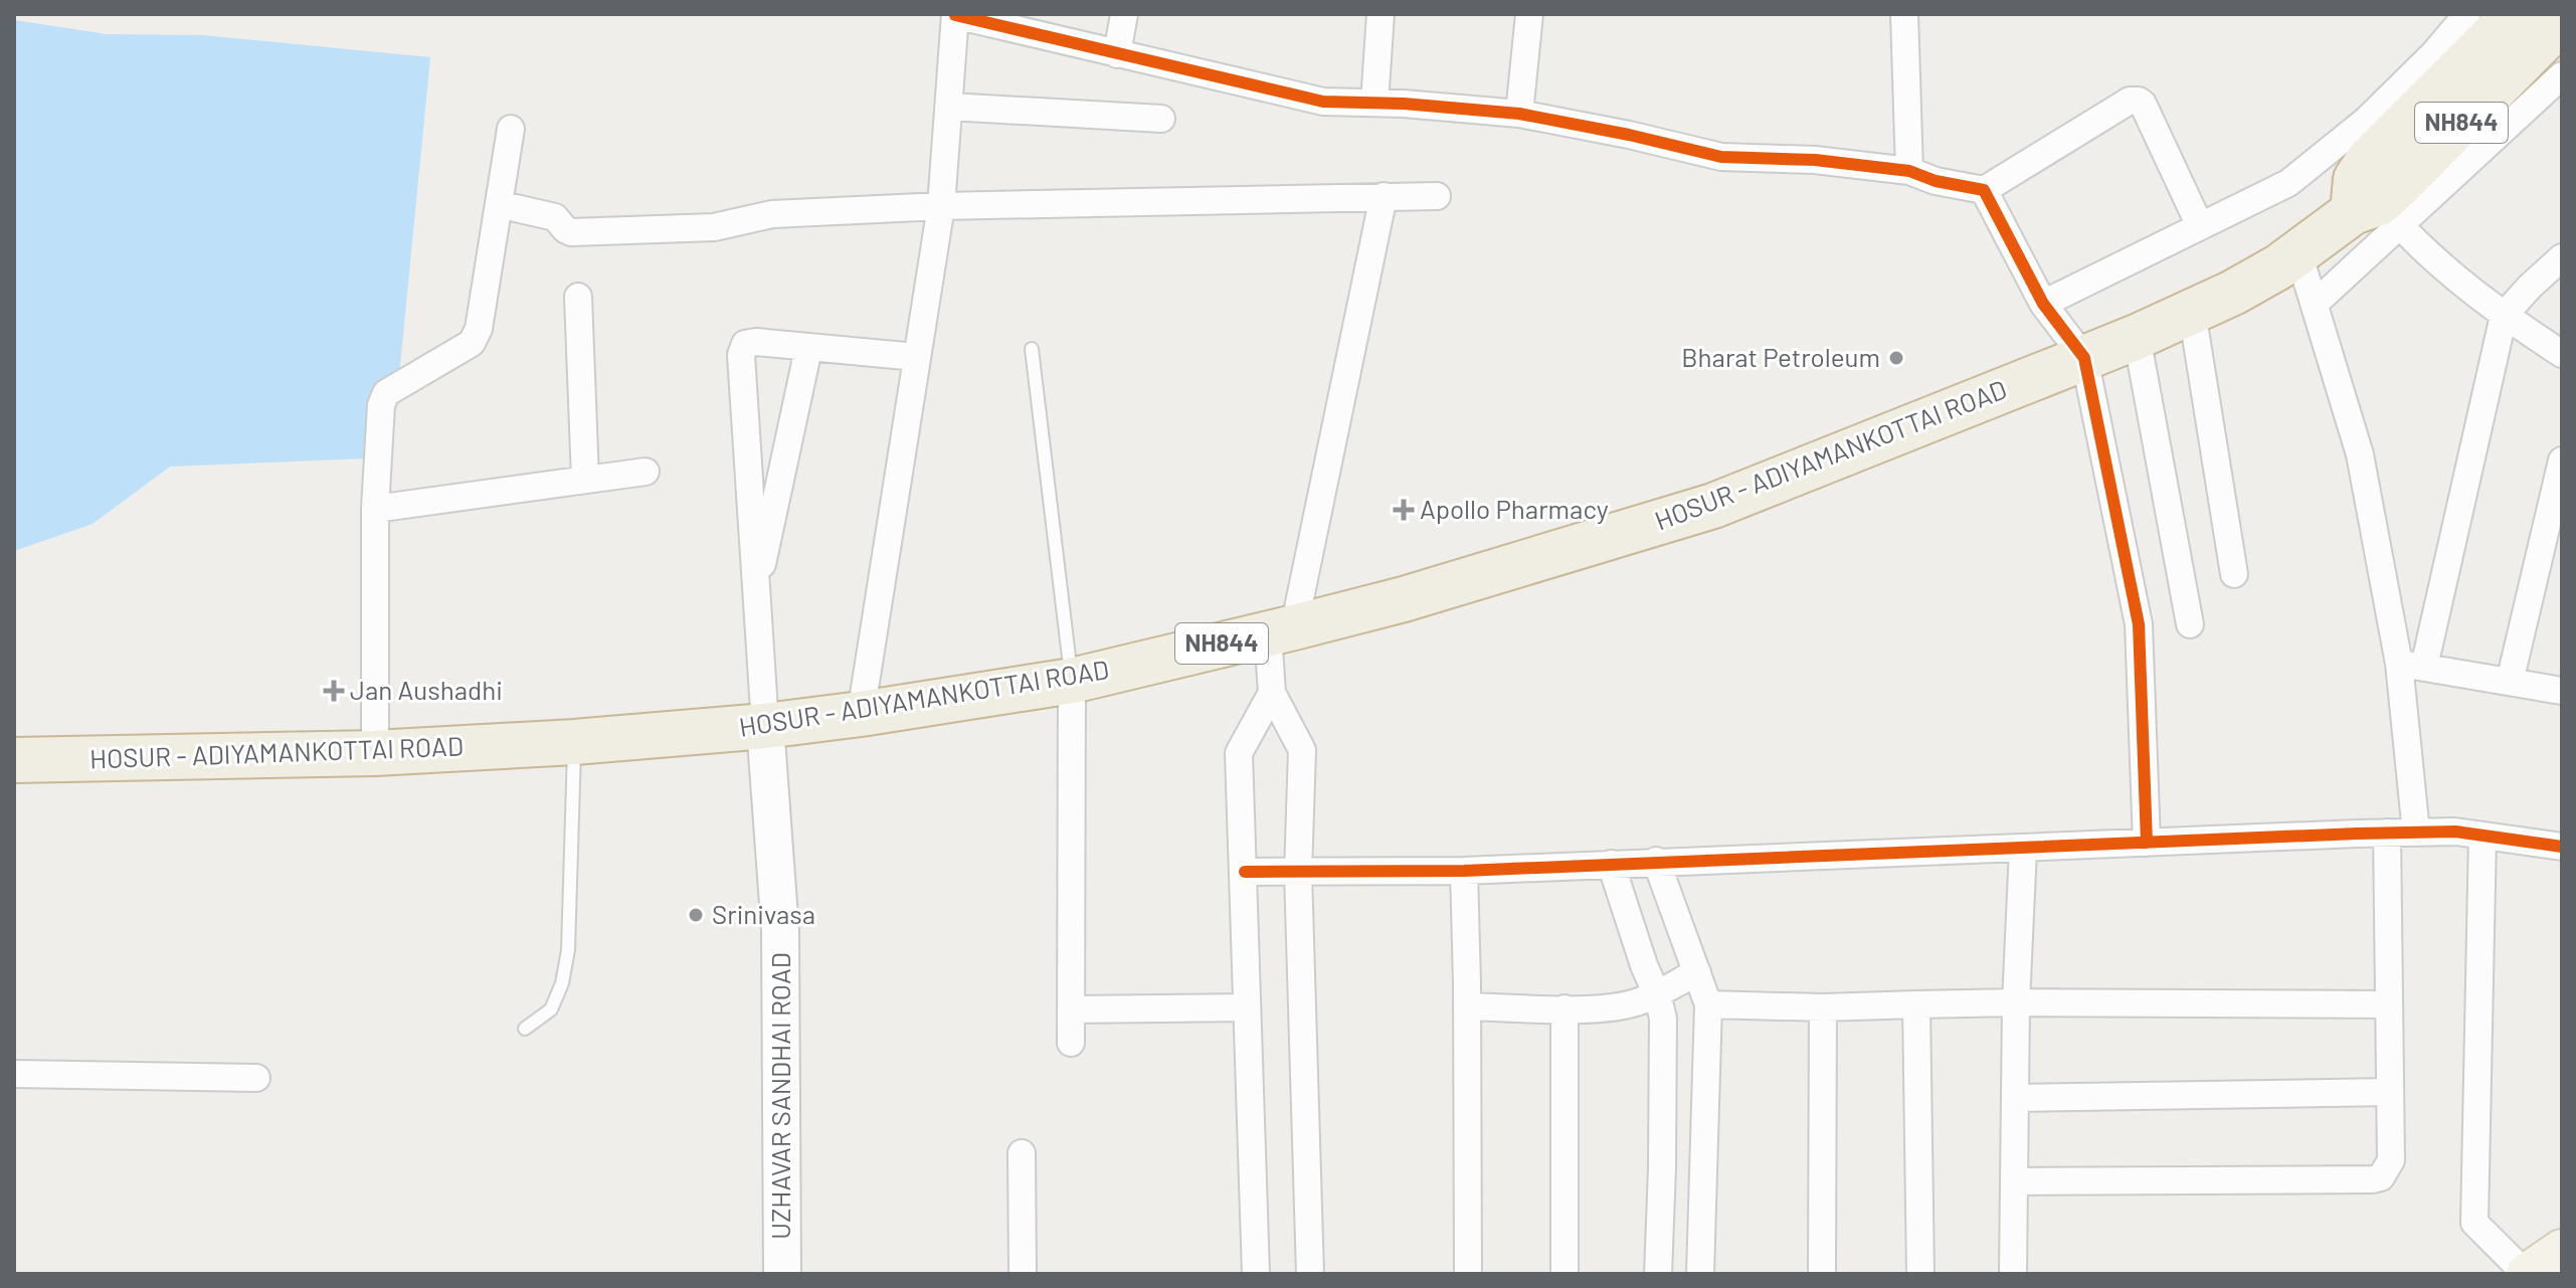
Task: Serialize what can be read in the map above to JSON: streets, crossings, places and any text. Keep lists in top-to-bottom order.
{
  "streets": {
    "highway": ["NH844", "HOSUR - ADIYAMANKOTTAI ROAD"],
    "main road": ["UZHAVAR SANDHAI ROAD"]
  },
  "crossings": [
    ["NH844", "HOSUR - ADIYAMANKOTTAI ROAD"],
    ["HOSUR - ADIYAMANKOTTAI ROAD", "UZHAVAR SANDHAI ROAD"]
  ],
  "places": {
    "other": ["Bharat Petroleum", "Srinivasa"],
    "health": ["Apollo Pharmacy", "Jan Aushadhi"]
  }
}
